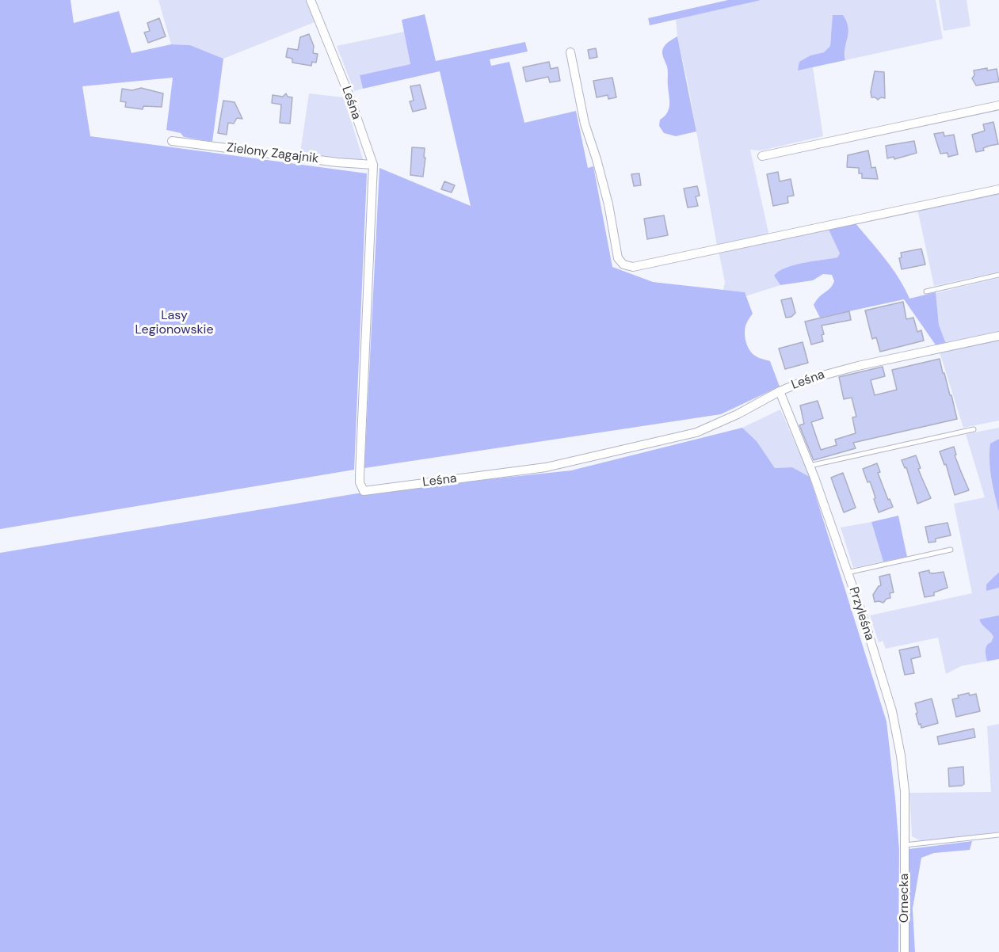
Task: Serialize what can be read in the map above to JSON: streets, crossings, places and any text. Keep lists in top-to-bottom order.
{
  "streets": {
    "street": [
      "Leśna",
      "Zielony Zagajnik",
      "Przyleśna",
      "Ornecka"
    ]
  },
  "crossings": [
    ["Leśna", "Zielony Zagajnik"],
    ["Leśna", "Przyleśna"],
    ["Przyleśna", "Ornecka"]
  ],
  "parks": ["Lasy Legionowskie"]
}
